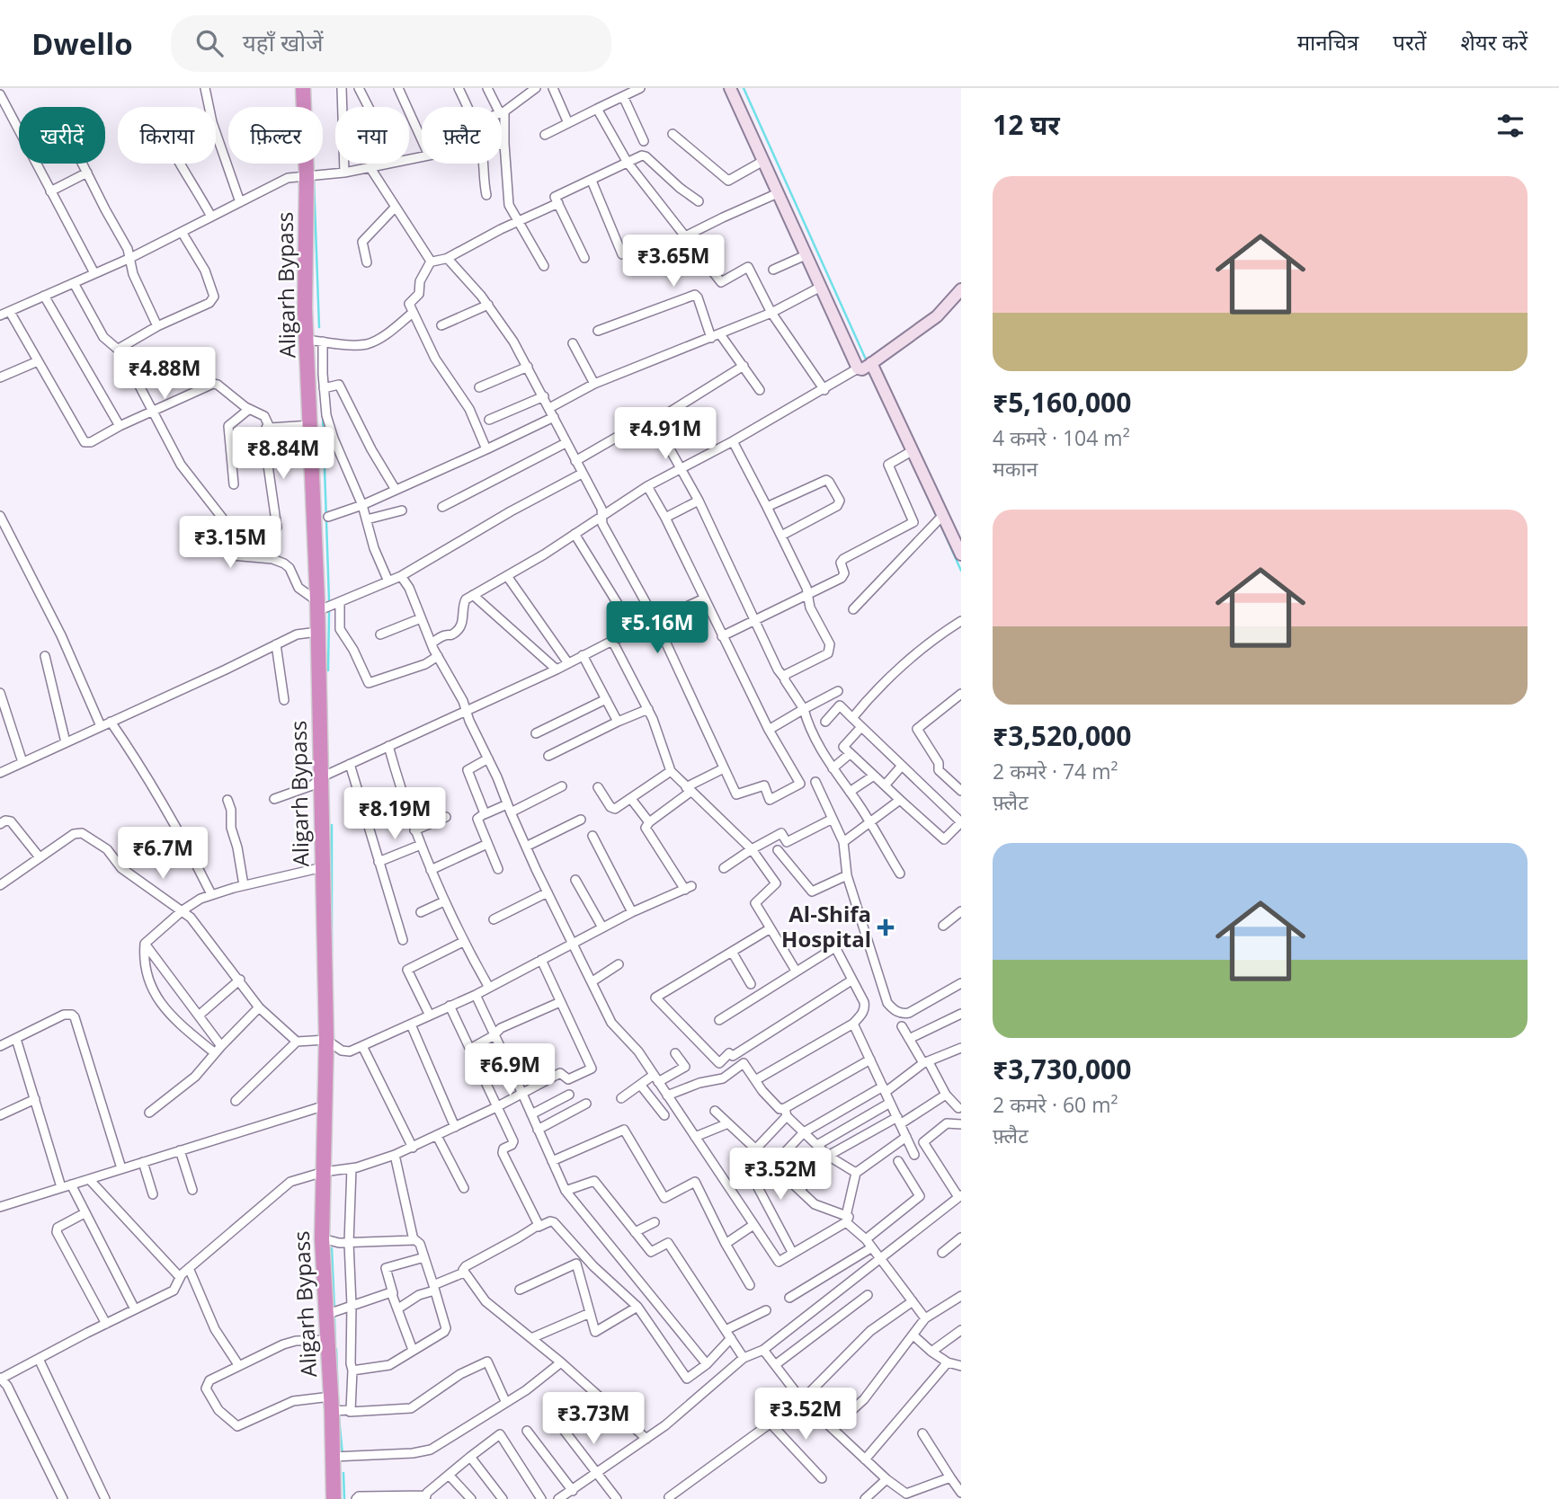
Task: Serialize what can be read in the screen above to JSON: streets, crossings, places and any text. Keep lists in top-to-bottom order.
{
  "streets": {
    "highway": ["Aligarh Bypass"]
  },
  "places": {
    "health": ["Al-Shifa Hospital"]
  },
  "page": {
    "header": "Dwello",
    "search": "यहाँ खोजें",
    "nav": ["मानचित्र", "परतें", "शेयर करें"],
    "heading": "12 घर",
    "chip": [
      "खरीदें",
      "किराया",
      "फ़िल्टर",
      "नया",
      "फ़्लैट"
    ],
    "list": [
      {
        "name": "₹5,160,000",
        "note": "4 कमरे · 104 m² · मकान"
      },
      {
        "name": "₹3,520,000",
        "note": "2 कमरे · 74 m² · फ़्लैट"
      },
      {
        "name": "₹3,730,000",
        "note": "2 कमरे · 60 m² · फ़्लैट"
      }
    ],
    "price": [
      "₹3.65M",
      "₹4.88M",
      "₹4.91M",
      "₹8.84M",
      "₹3.15M",
      "₹5.16M",
      "₹8.19M",
      "₹6.7M",
      "₹6.9M",
      "₹3.52M",
      "₹3.52M",
      "₹3.73M"
    ]
  }
}
